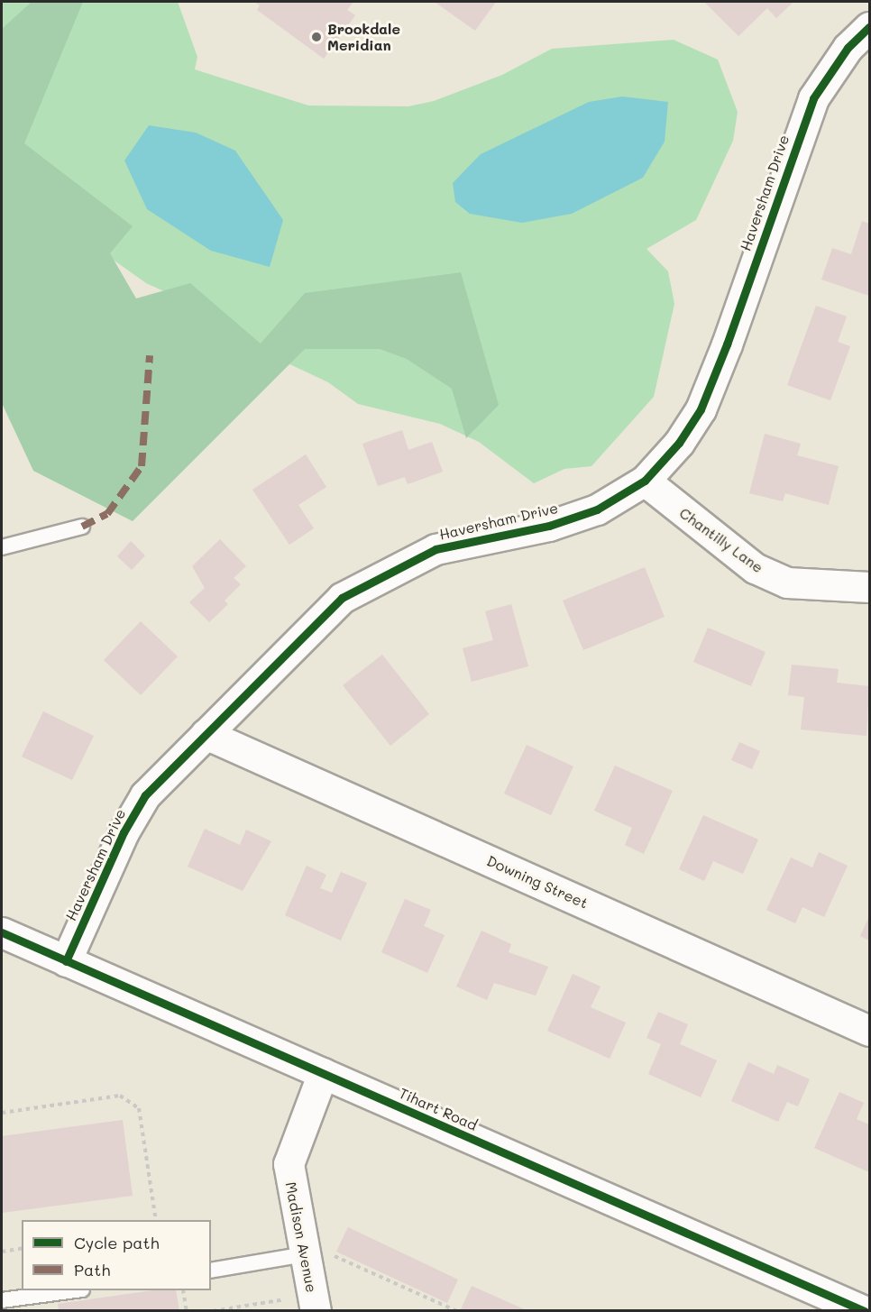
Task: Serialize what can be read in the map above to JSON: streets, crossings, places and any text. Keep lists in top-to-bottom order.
{
  "streets": {
    "street": [
      "Haversham Drive",
      "Chantilly Lane",
      "Downing Street",
      "Tihart Road",
      "Madison Avenue"
    ]
  },
  "crossings": [
    ["Haversham Drive", "Chantilly Lane"],
    ["Haversham Drive", "Downing Street"],
    ["Haversham Drive", "Tihart Road"],
    ["Tihart Road", "Madison Avenue"]
  ],
  "places": ["Brookdale Meridian"],
  "legend": ["Cycle path", "Path"]
}
